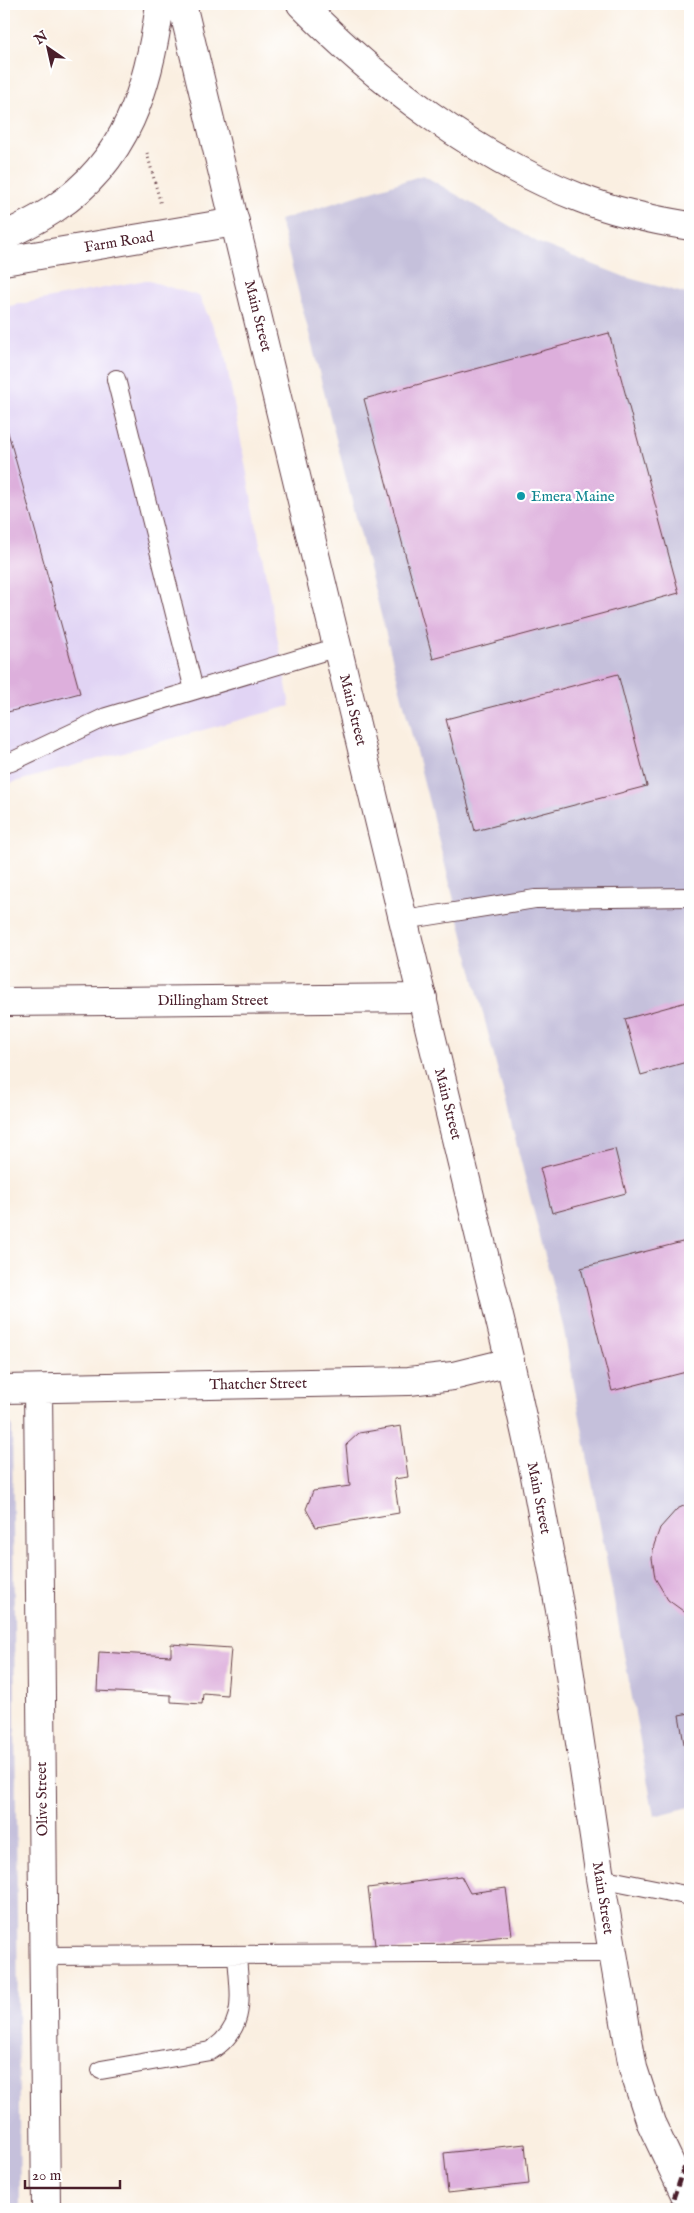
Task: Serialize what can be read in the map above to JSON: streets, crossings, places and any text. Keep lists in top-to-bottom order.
{
  "streets": {
    "main road": [
      "Farm Road",
      "Main Street",
      "Dillingham Street",
      "Thatcher Street",
      "Olive Street"
    ]
  },
  "crossings": [
    ["Farm Road", "Main Street"],
    ["Main Street", "Dillingham Street"],
    ["Main Street", "Thatcher Street"],
    ["Thatcher Street", "Olive Street"]
  ],
  "places": ["Emera Maine"],
  "scale_bar": "20 m",
  "north": "top left"
}
